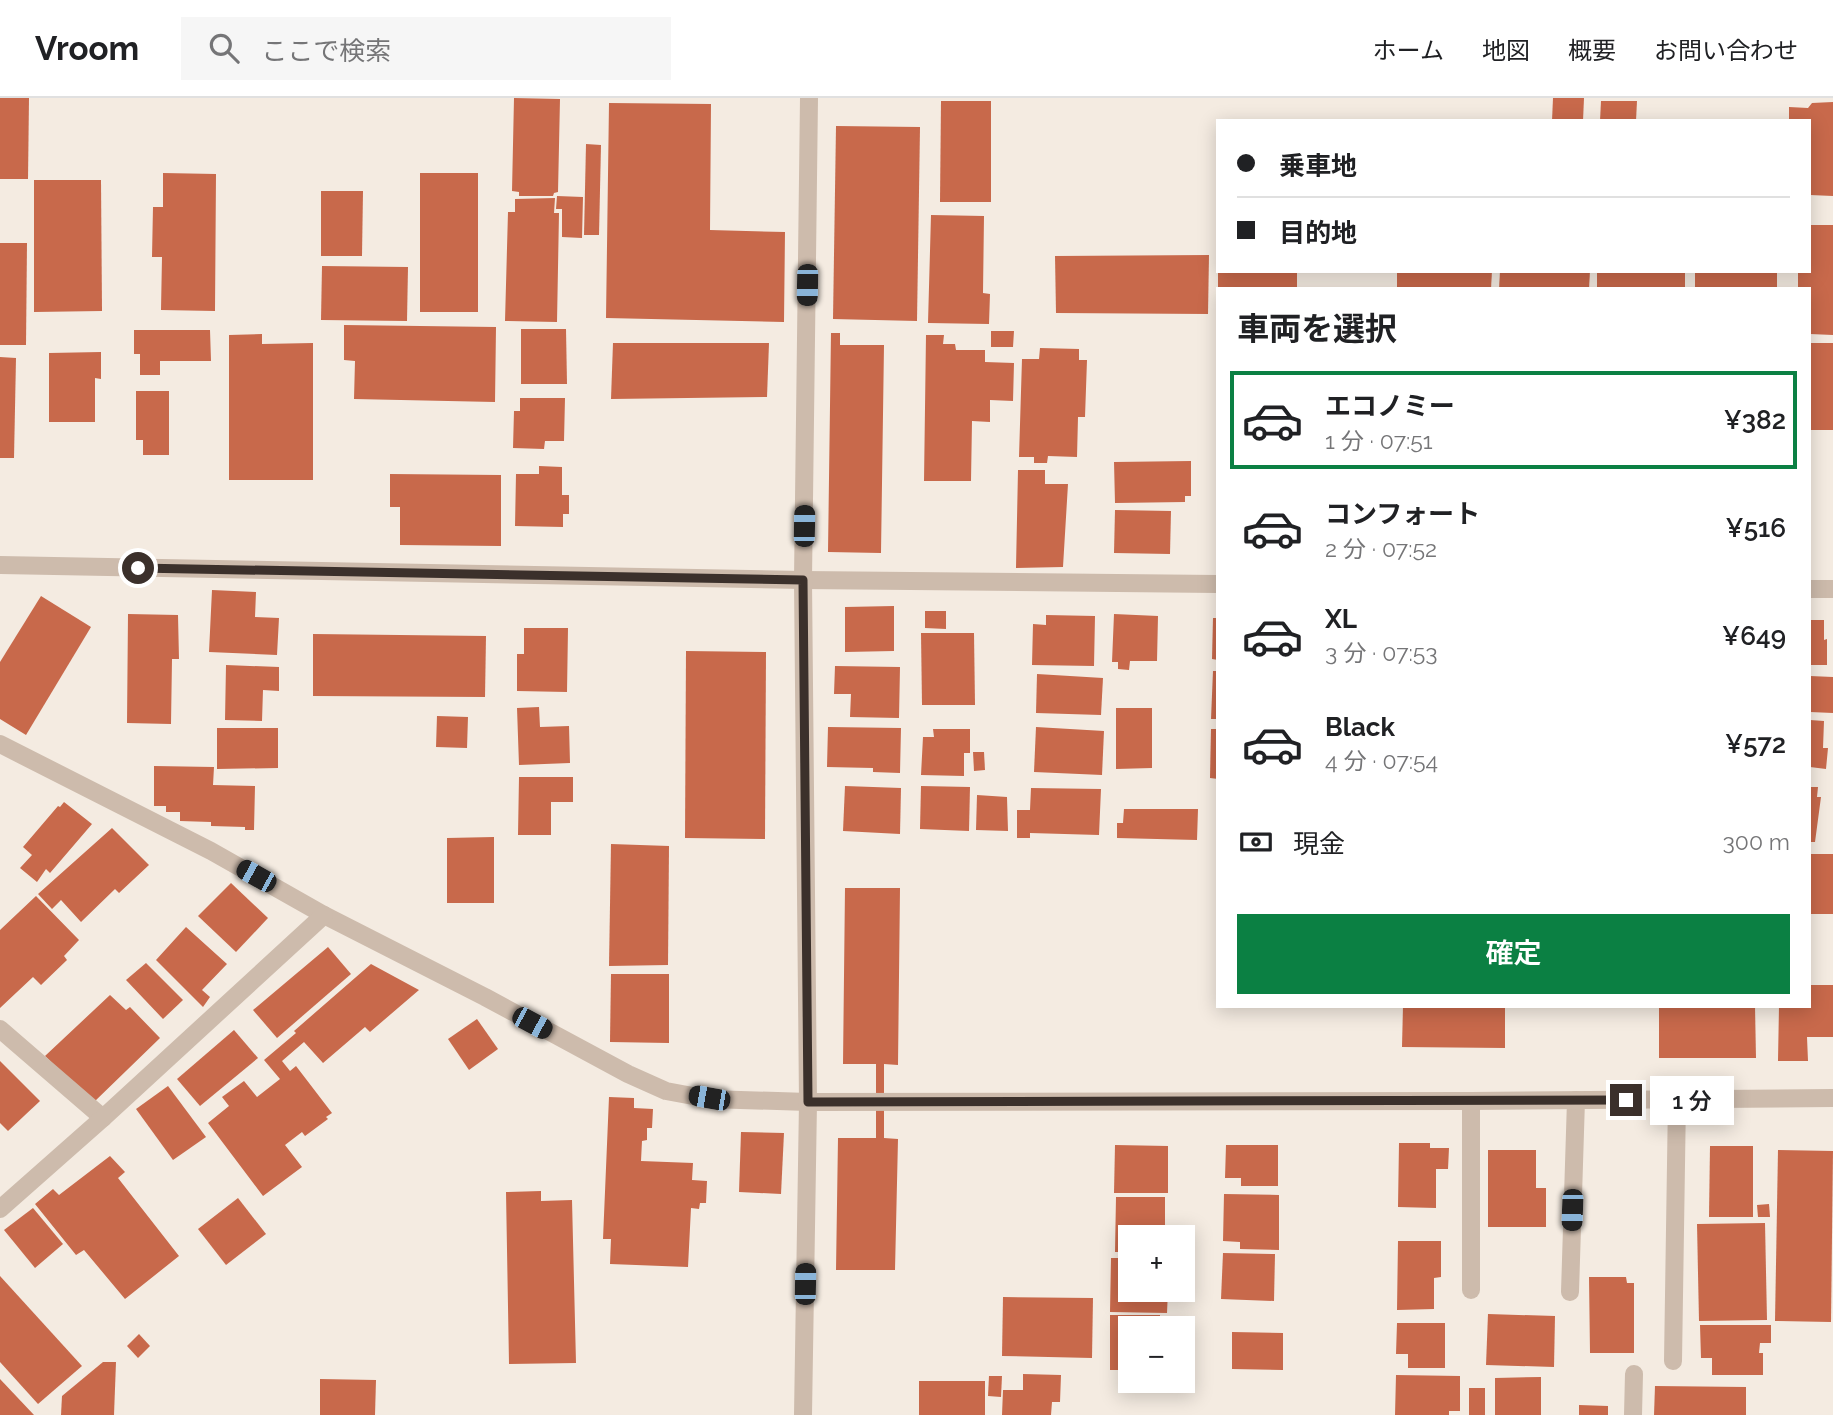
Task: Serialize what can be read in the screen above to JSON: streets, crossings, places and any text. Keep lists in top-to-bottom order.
{
  "page": {
    "header": "Vroom",
    "search": "ここで検索",
    "nav": [
      "ホーム",
      "地図",
      "概要",
      "お問い合わせ"
    ],
    "banner": ["乗車地", "目的地"],
    "heading": "車両を選択",
    "list": [
      {
        "name": "エコノミー",
        "note": "1 分 · 07:51",
        "value": "¥382"
      },
      {
        "name": "コンフォート",
        "note": "2 分 · 07:52",
        "value": "¥516"
      },
      {
        "name": "XL",
        "note": "3 分 · 07:53",
        "value": "¥649"
      },
      {
        "name": "Black",
        "note": "4 分 · 07:54",
        "value": "¥572"
      }
    ],
    "pay": ["現金", "300 m"],
    "buttons": "確定",
    "bubble": "1 分",
    "map_buttons": ["+", "−"]
  }
}
